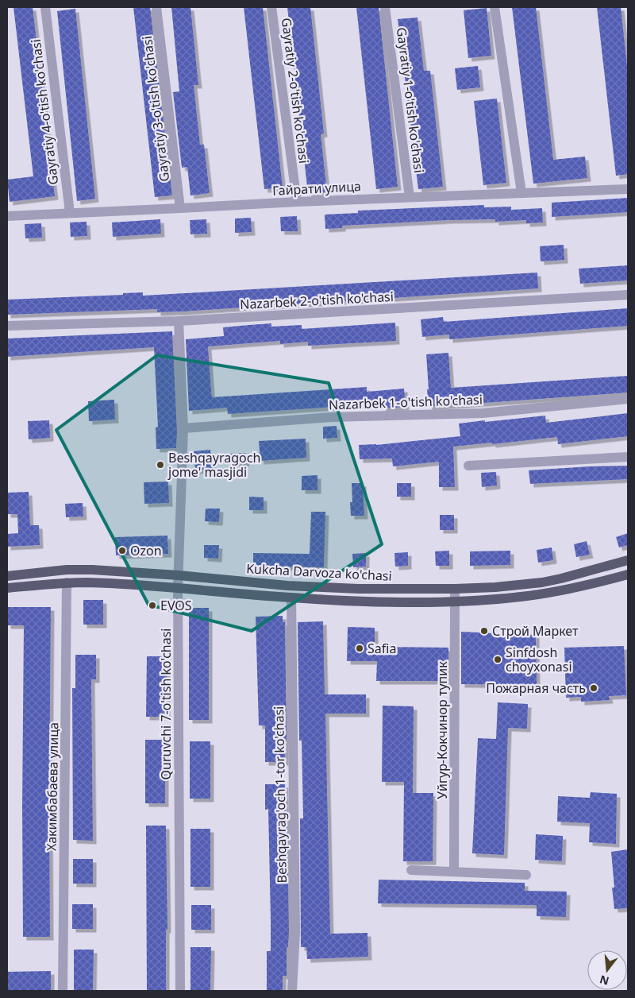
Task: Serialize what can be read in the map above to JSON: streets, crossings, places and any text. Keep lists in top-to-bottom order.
{
  "streets": {
    "main road": ["Kukcha Darvoza ko'chasi"],
    "street": [
      "Gayratiy 2-o'tish ko'chasi",
      "Gayratiy 1-o'tish ko'chasi",
      "Gayratiy 3-o'tish ko'chasi",
      "Gayratiy 4-o'tish ko'chasi",
      "Гайрати улица",
      "Nazarbek 2-o'tish ko'chasi",
      "Nazarbek 1-o'tish ko'chasi",
      "Quruvchi 7-o'tish ko'chasi",
      "Уйгур-Кокчинор тупик",
      "Хакимбабаева улица",
      "Beshqayrag'och 1-tor ko'chasi"
    ]
  },
  "crossings": [
    ["Gayratiy 2-o'tish ko'chasi", "Гайрати улица"],
    ["Gayratiy 1-o'tish ko'chasi", "Гайрати улица"],
    ["Gayratiy 3-o'tish ko'chasi", "Гайрати улица"],
    ["Gayratiy 4-o'tish ko'chasi", "Гайрати улица"],
    ["Nazarbek 2-o'tish ko'chasi", "Quruvchi 7-o'tish ko'chasi"],
    ["Nazarbek 1-o'tish ko'chasi", "Quruvchi 7-o'tish ko'chasi"],
    ["Kukcha Darvoza ko'chasi", "Quruvchi 7-o'tish ko'chasi"],
    ["Kukcha Darvoza ko'chasi", "Уйгур-Кокчинор тупик"],
    ["Kukcha Darvoza ko'chasi", "Хакимбабаева улица"],
    ["Kukcha Darvoza ko'chasi", "Beshqayrag'och 1-tor ko'chasi"]
  ],
  "places": [
    "Beshqayragoch jome' masjidi",
    "Ozon",
    "EVOS",
    "Строй Маркет",
    "Safia",
    "Sinfdosh choyxonasi",
    "Пожарная часть"
  ],
  "north": "bottom"
}
